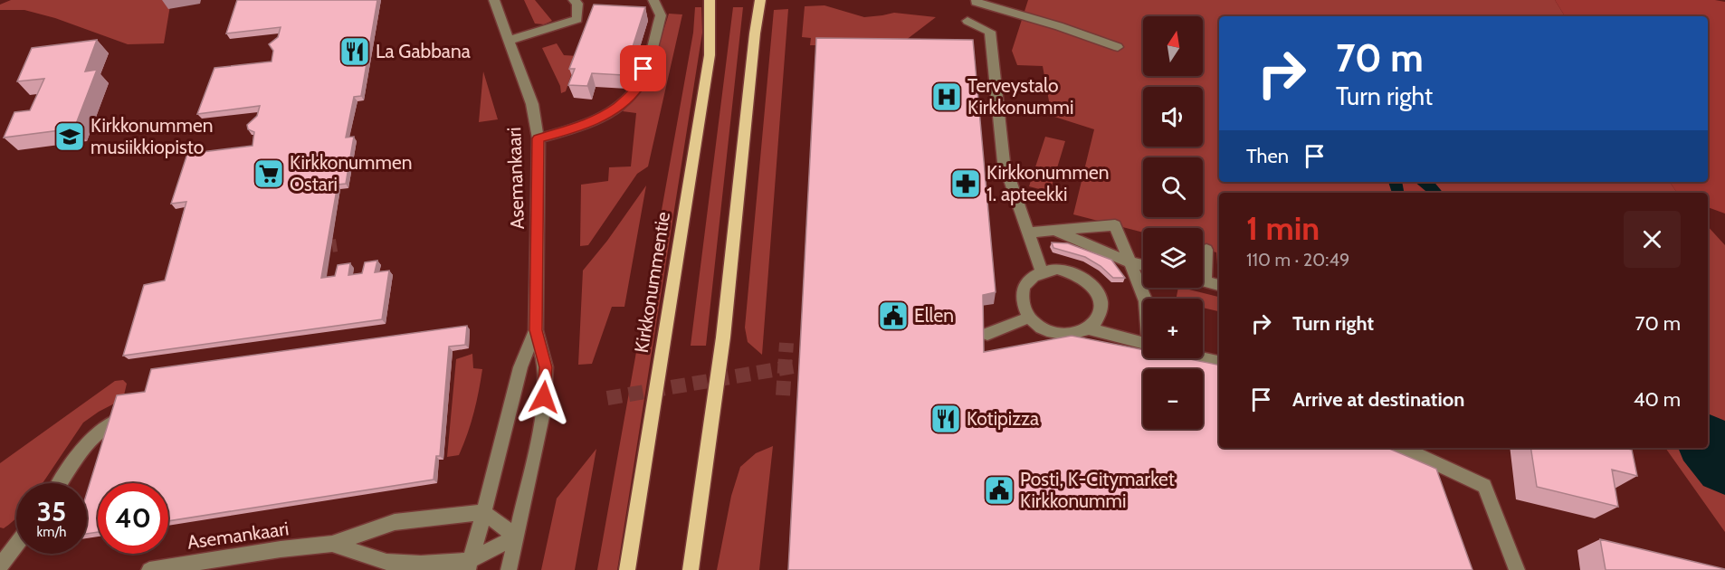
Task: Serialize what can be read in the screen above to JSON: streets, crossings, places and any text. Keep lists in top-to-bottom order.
{
  "streets": {
    "main road": ["Kirkkonummentie"],
    "street": ["Asemankaari"]
  },
  "places": {
    "restaurant": ["La Gabbana", "Kotipizza"],
    "hospital": ["Terveystalo Kirkkonummi"],
    "school or university": ["Kirkkonummen musiikkiopisto"],
    "supermarket": ["Kirkkonummen Ostari"],
    "pharmacy": ["Kirkkonummen 1. apteekki"],
    "public building": ["Ellen", "Posti, K-Citymarket Kirkkonummi"]
  },
  "north": "top",
  "page": {
    "map_buttons": ["+", "−"],
    "turn": ["70 m", "Turn right"],
    "then": "Then",
    "heading": ["1 min", "110 m · 20:49"],
    "list": [
      {
        "name": "Turn right",
        "value": "70 m"
      },
      {
        "name": "Arrive at destination",
        "value": "40 m"
      }
    ],
    "speed": "35 km/h",
    "limit": "40"
  }
}
